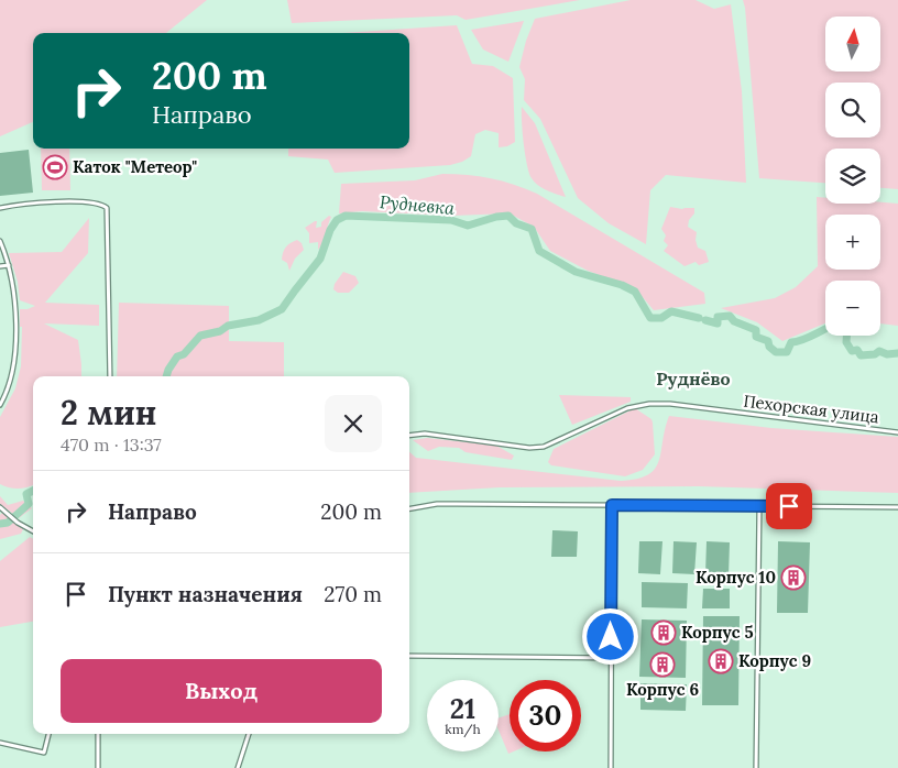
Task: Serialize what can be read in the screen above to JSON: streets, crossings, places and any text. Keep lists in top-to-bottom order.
{
  "streets": {
    "street": ["Пехорская улица"]
  },
  "districts": ["Руднёво"],
  "water": ["Рудневка"],
  "places": {
    "sports": ["Каток \"Метеор\""],
    "building": [
      "Корпус 10",
      "Корпус 5",
      "Корпус 9",
      "Корпус 6"
    ]
  },
  "north": "top",
  "page": {
    "map_buttons": ["+", "−"],
    "turn": ["200 m", "Направо"],
    "heading": ["2 мин", "470 m · 13:37"],
    "list": [
      {
        "name": "Направо",
        "value": "200 m"
      },
      {
        "name": "Пункт назначения",
        "value": "270 m"
      }
    ],
    "buttons": "Выход",
    "speed": "21 km/h",
    "limit": "30"
  }
}
